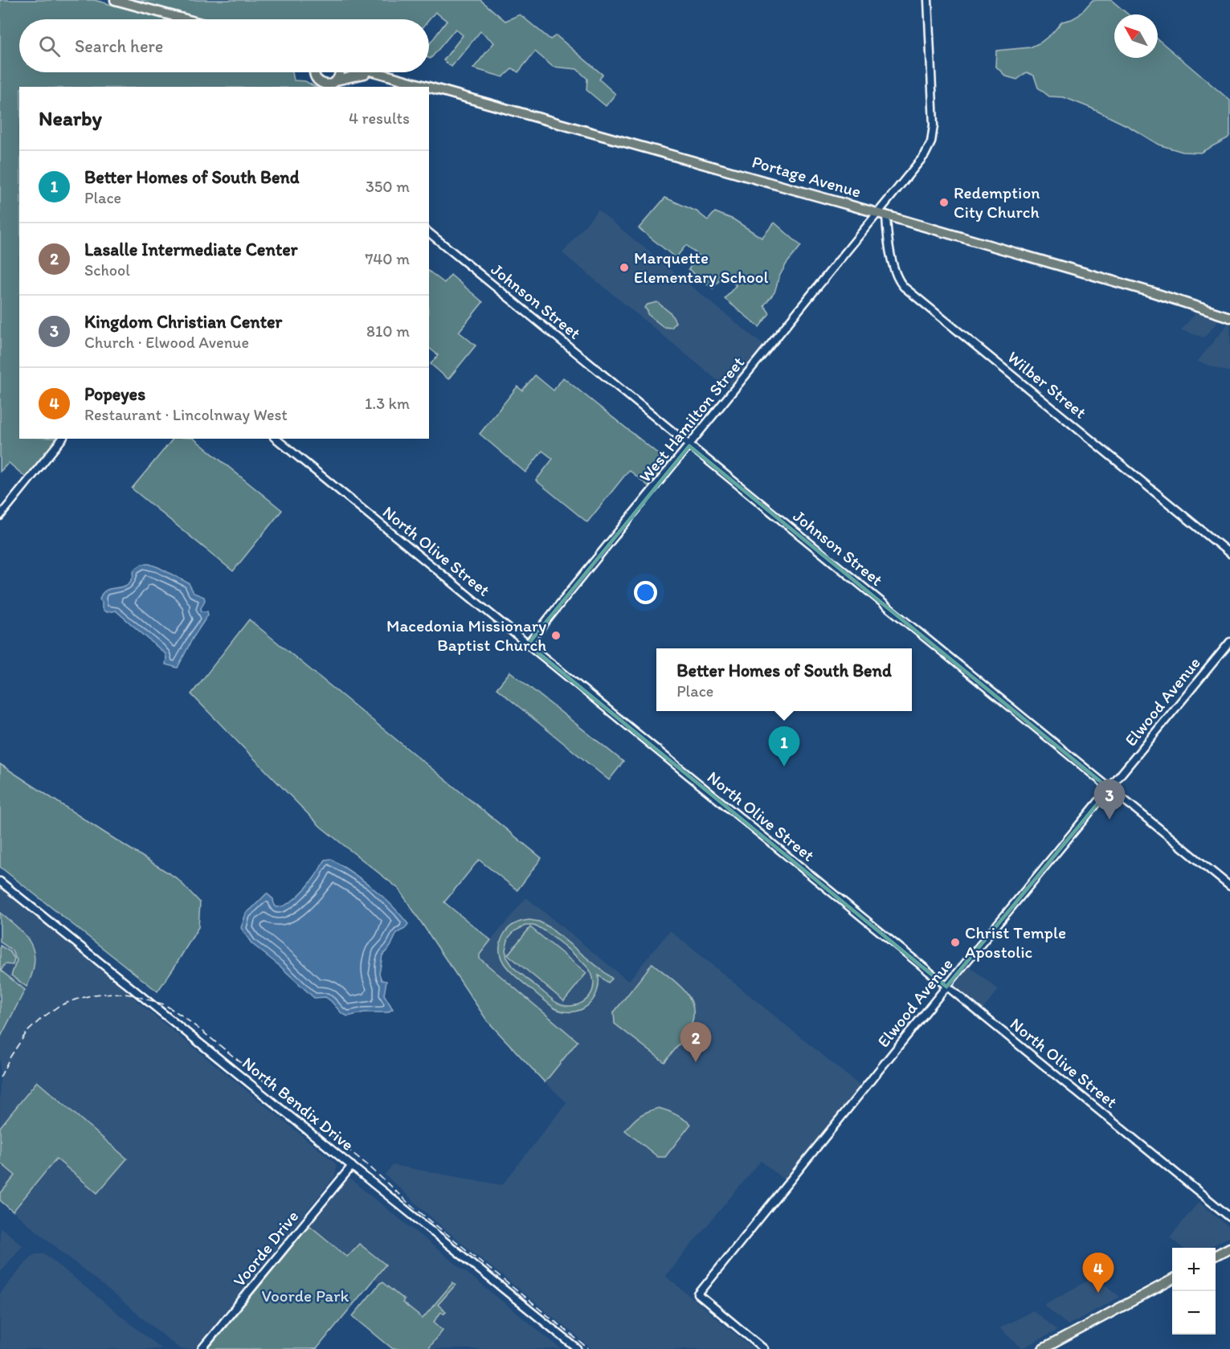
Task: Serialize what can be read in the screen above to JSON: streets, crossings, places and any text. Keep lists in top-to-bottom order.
{
  "streets": {
    "main road": ["Portage Avenue"],
    "street": [
      "Johnson Street",
      "Wilber Street",
      "West Hamilton Street",
      "North Olive Street",
      "Elwood Avenue",
      "North Bendix Drive",
      "Voorde Drive"
    ]
  },
  "crossings": [
    ["Portage Avenue", "Wilber Street"],
    ["Portage Avenue", "West Hamilton Street"],
    ["Johnson Street", "West Hamilton Street"],
    ["Johnson Street", "Elwood Avenue"],
    ["Wilber Street", "West Hamilton Street"],
    ["West Hamilton Street", "North Olive Street"],
    ["North Olive Street", "Elwood Avenue"],
    ["North Bendix Drive", "Voorde Drive"]
  ],
  "parks": ["Voorde Park"],
  "places": [
    "Redemption City Church",
    "Marquette Elementary School",
    "Macedonia Missionary Baptist Church",
    "Christ Temple Apostolic"
  ],
  "north": "top left",
  "page": {
    "search": "Search here",
    "heading": ["Nearby", "4 results"],
    "list": [
      {
        "mark": "1",
        "name": "Better Homes of South Bend",
        "note": "Place",
        "value": "350 m"
      },
      {
        "mark": "2",
        "name": "Lasalle Intermediate Center",
        "note": "School",
        "value": "740 m"
      },
      {
        "mark": "3",
        "name": "Kingdom Christian Center",
        "note": "Church · Elwood Avenue",
        "value": "810 m"
      },
      {
        "mark": "4",
        "name": "Popeyes",
        "note": "Restaurant · Lincolnway West",
        "value": "1.3 km"
      }
    ],
    "popup": ["Better Homes of South Bend", "Place"],
    "pins": [
      "1",
      "3",
      "2",
      "4"
    ],
    "map_buttons": ["+", "−"]
  }
}
